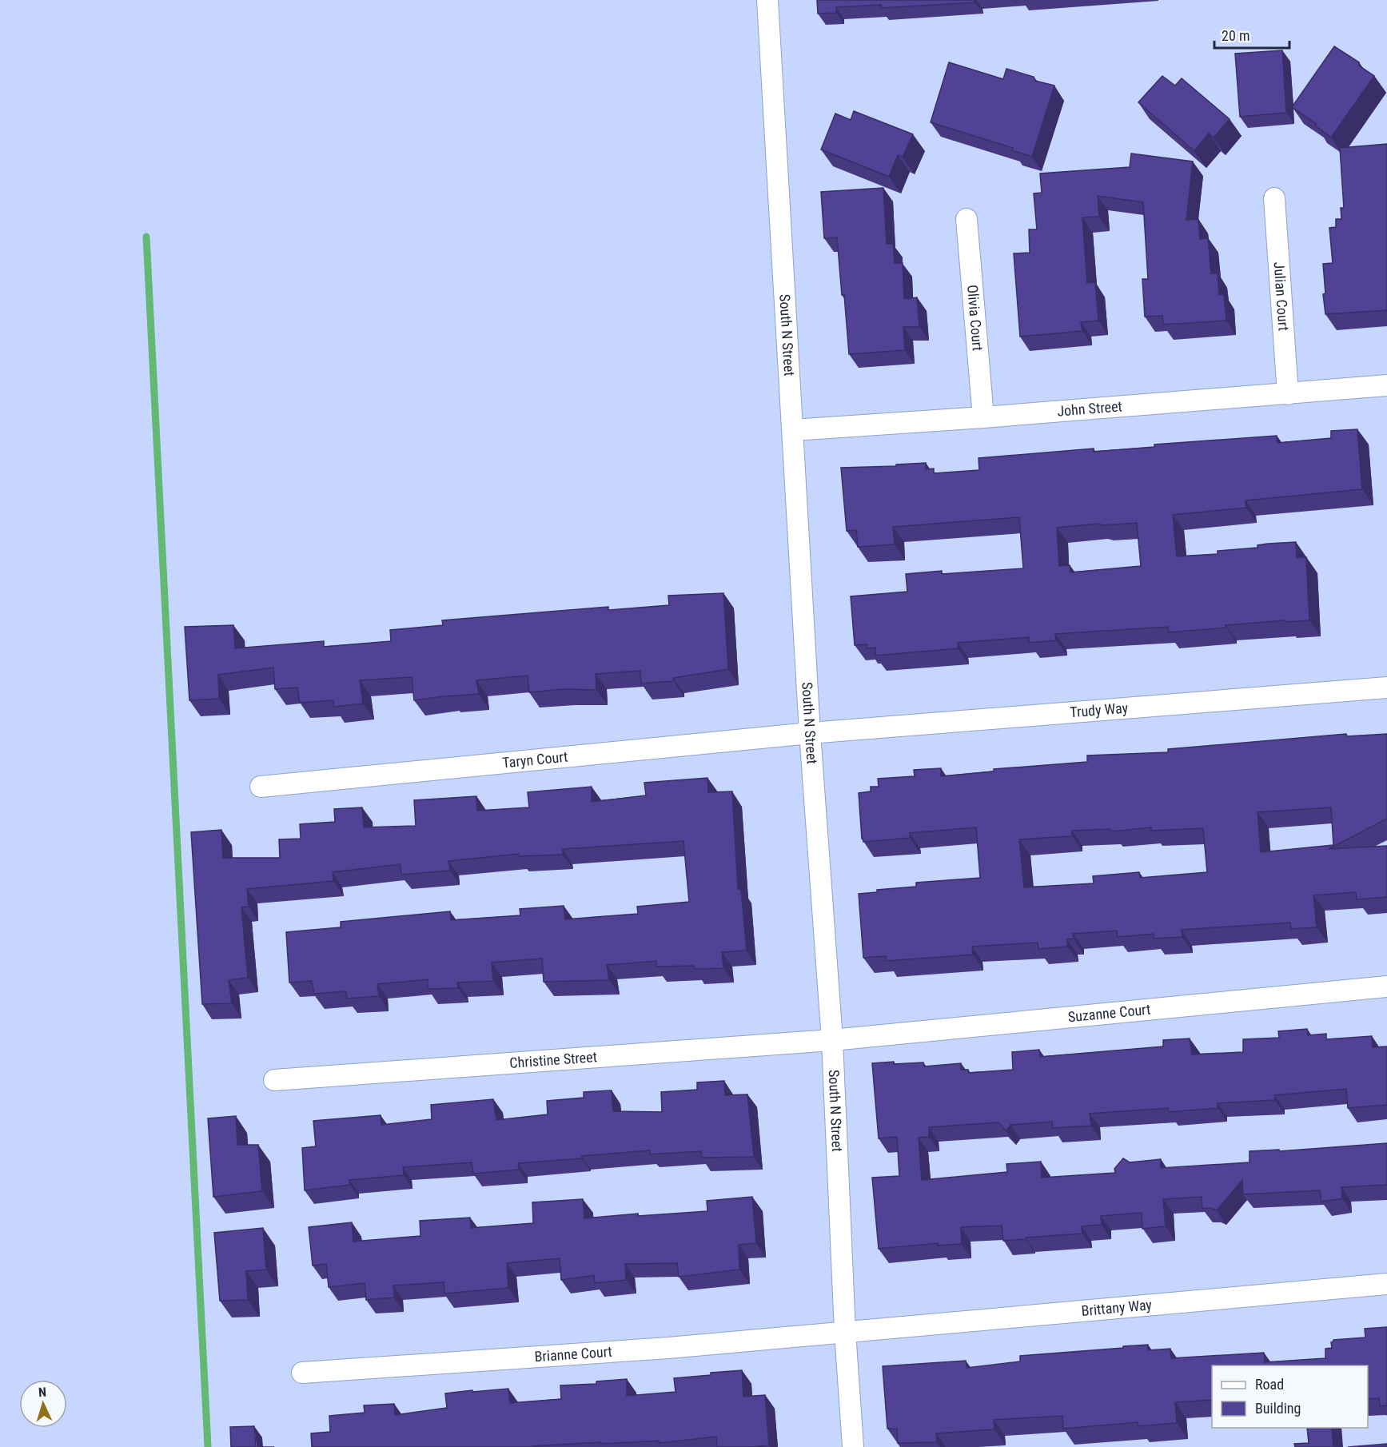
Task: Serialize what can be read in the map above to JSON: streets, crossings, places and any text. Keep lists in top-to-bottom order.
{
  "streets": {
    "street": [
      "Julian Court",
      "Olivia Court",
      "South N Street",
      "John Street",
      "Trudy Way",
      "Taryn Court",
      "Suzanne Court",
      "Christine Street",
      "Brittany Way",
      "Brianne Court"
    ]
  },
  "crossings": [
    ["Julian Court", "John Street"],
    ["Olivia Court", "John Street"],
    ["South N Street", "John Street"],
    ["South N Street", "Trudy Way"],
    ["South N Street", "Taryn Court"],
    ["South N Street", "Suzanne Court"],
    ["South N Street", "Christine Street"],
    ["South N Street", "Brittany Way"],
    ["South N Street", "Brianne Court"],
    ["Trudy Way", "Taryn Court"],
    ["Suzanne Court", "Christine Street"],
    ["Brittany Way", "Brianne Court"]
  ],
  "legend": ["Road", "Building"],
  "scale_bar": "20 m",
  "north": "top"
}
